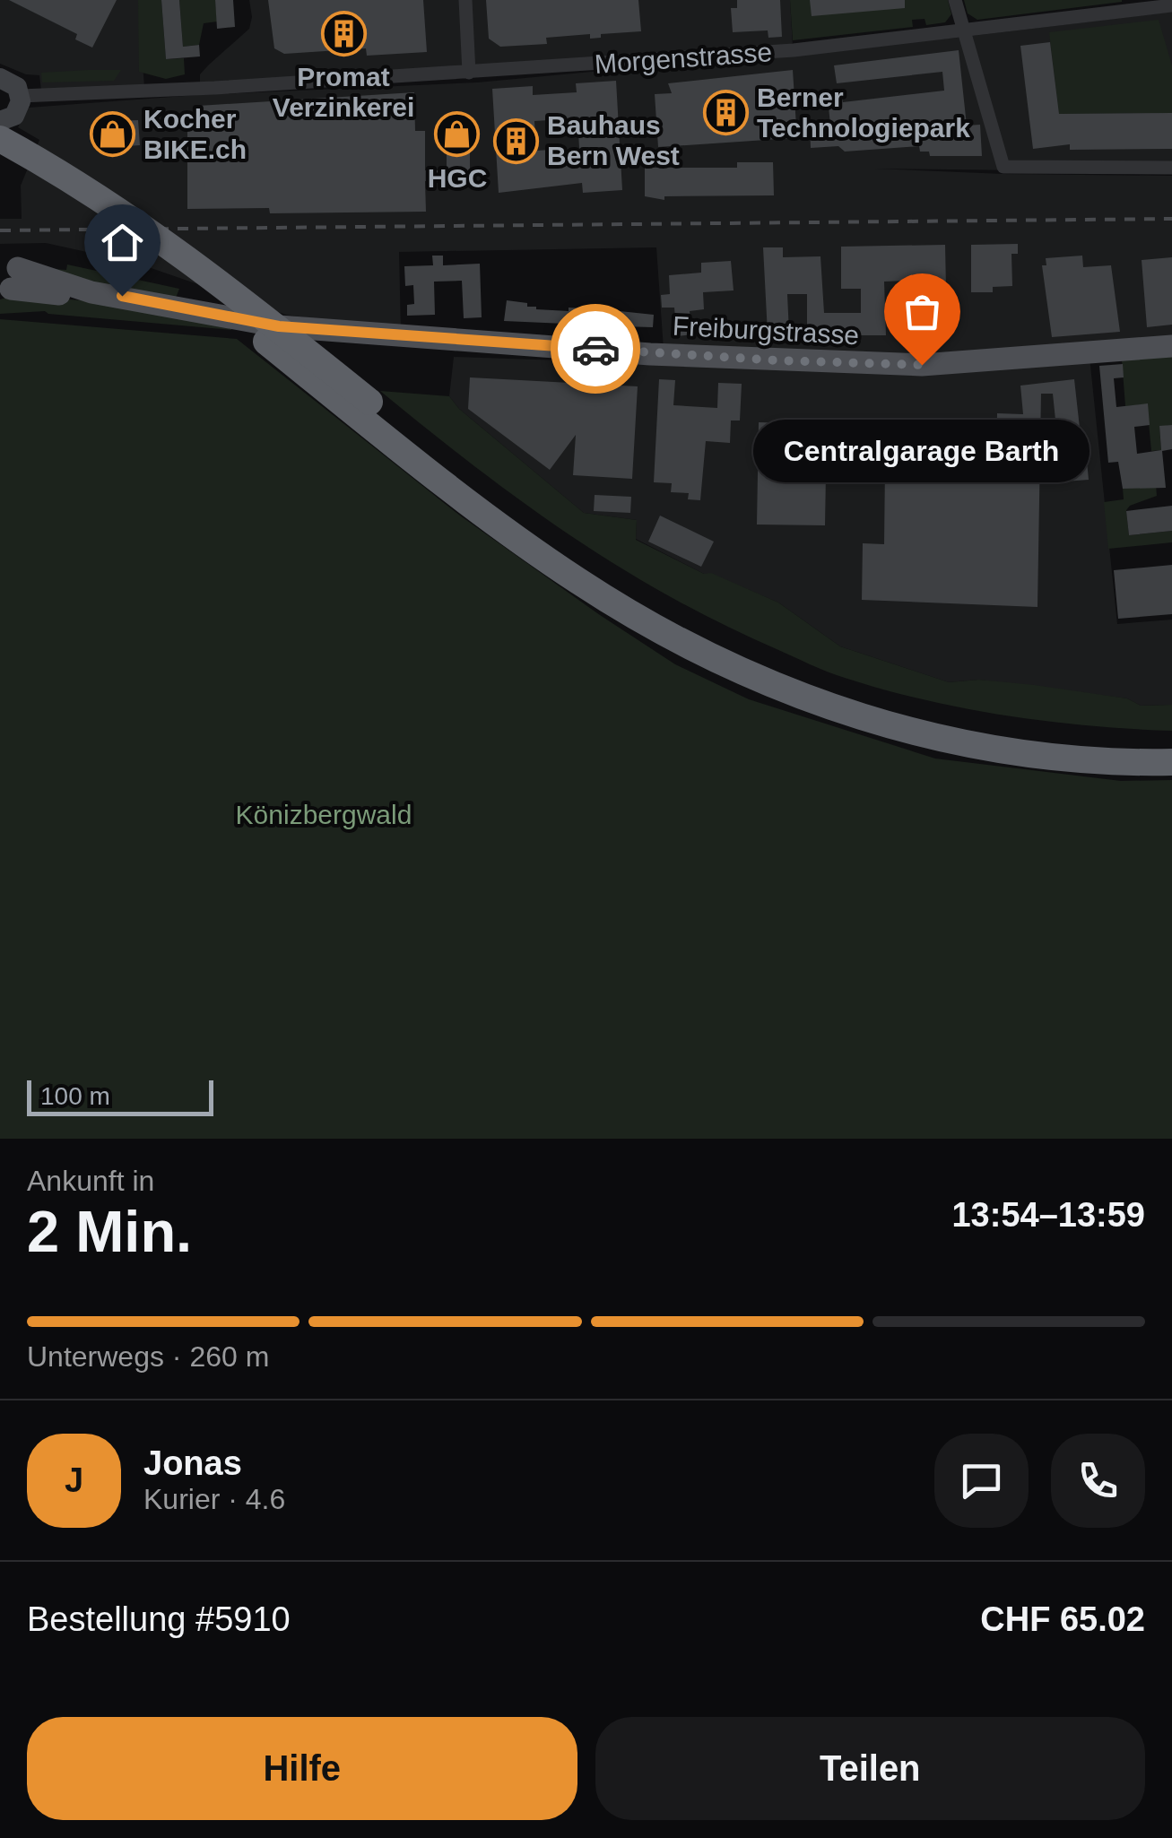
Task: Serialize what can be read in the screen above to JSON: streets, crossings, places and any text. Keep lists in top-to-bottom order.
{
  "streets": {
    "main road": ["Freiburgstrasse"],
    "street": ["Morgenstrasse"]
  },
  "parks": ["Könizbergwald"],
  "places": {
    "building": ["Promat Verzinkerei", "Berner Technologiepark", "Bauhaus Bern West"],
    "shop": ["Kocher BIKE.ch", "HGC"],
    "other": ["Centralgarage Barth"]
  },
  "scale_bar": "100 m",
  "page": {
    "bubble": "Centralgarage Barth",
    "scale": "100 m",
    "heading": ["2 Min.", "Ankunft in", "13:54–13:59"],
    "panel": [
      "Jonas",
      "Kurier · 4.6",
      "Bestellung #5910",
      "CHF 65.02"
    ],
    "bar": "Unterwegs · 260 m",
    "round": "J",
    "buttons": ["Hilfe", "Teilen"]
  }
}
